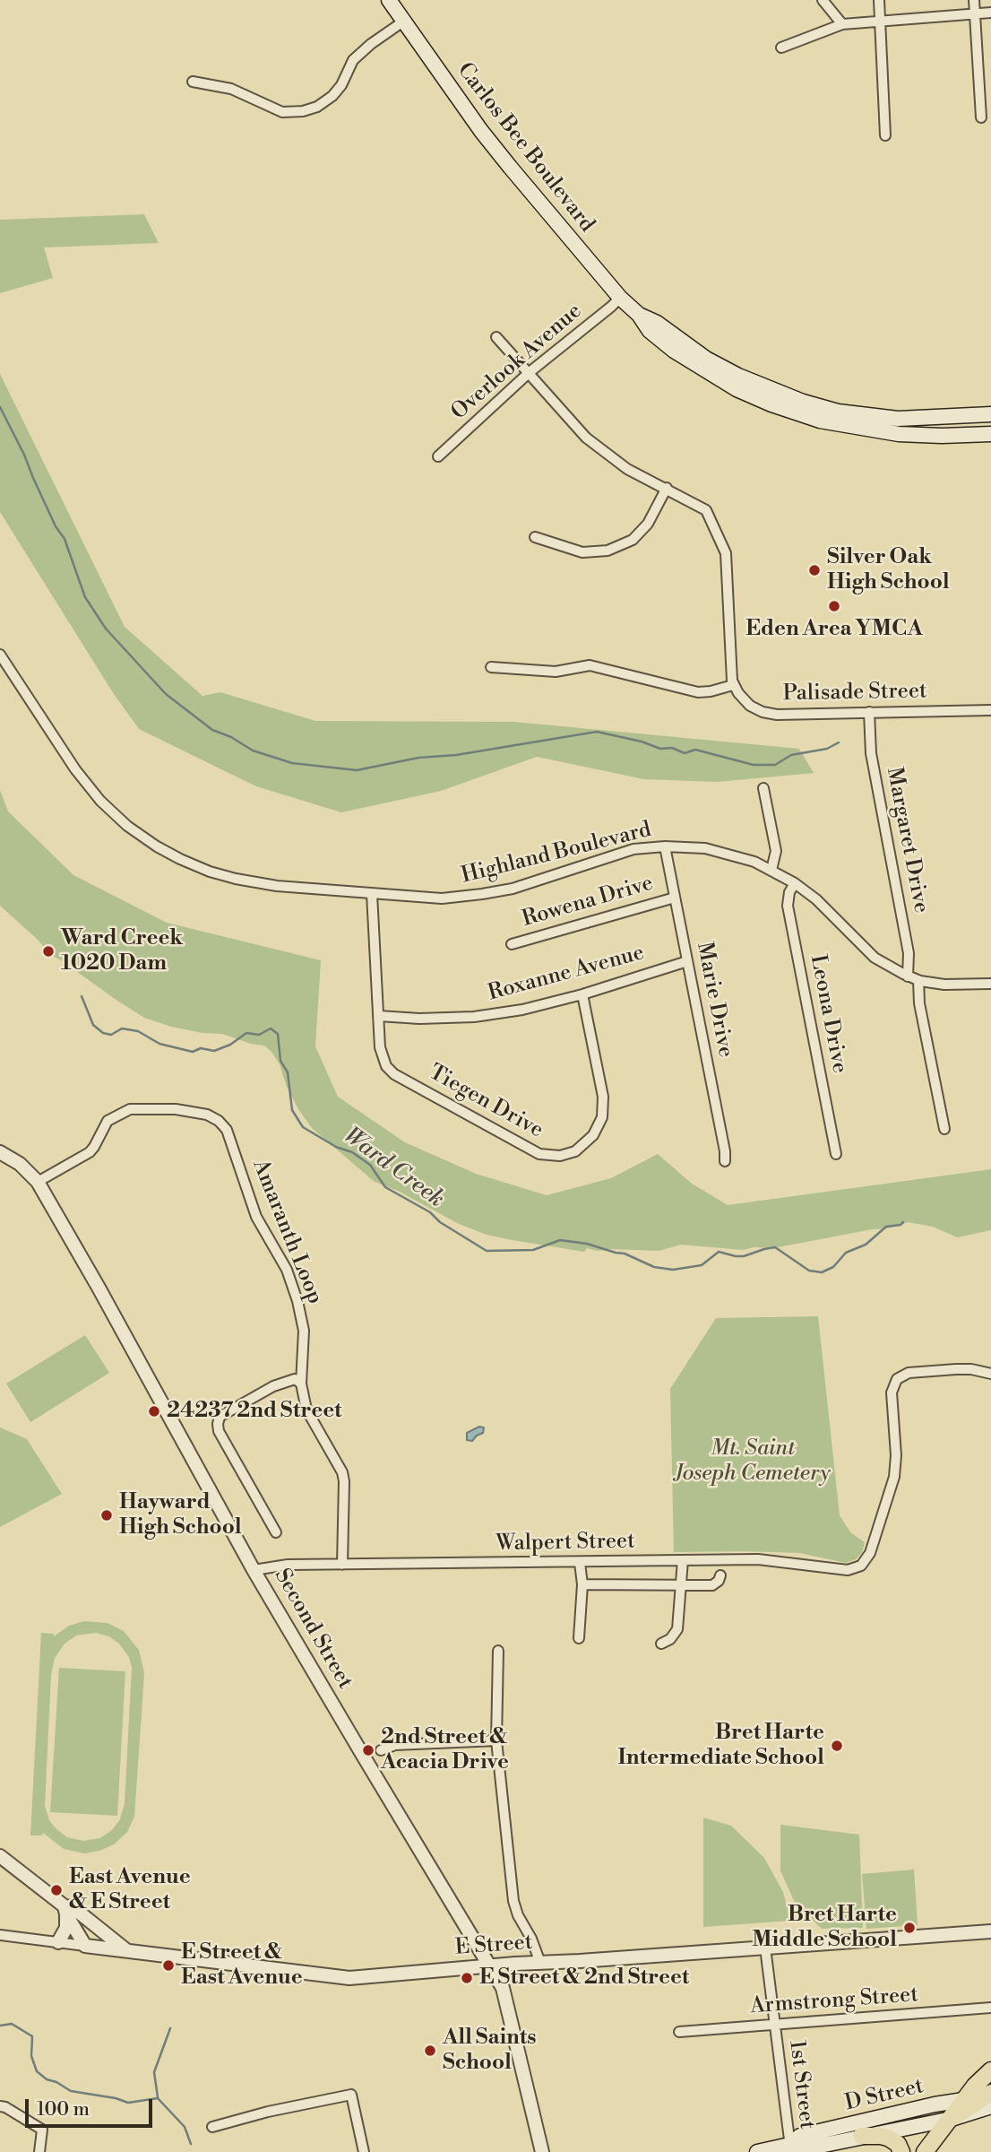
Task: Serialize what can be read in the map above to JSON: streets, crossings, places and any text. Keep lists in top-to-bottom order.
{
  "streets": {
    "main road": ["Carlos Bee Boulevard", "D Street"],
    "street": [
      "Overlook Avenue",
      "Palisade Street",
      "Margaret Drive",
      "Highland Boulevard",
      "Rowena Drive",
      "Roxanne Avenue",
      "Marie Drive",
      "Leona Drive",
      "Tiegen Drive",
      "Amaranth Loop",
      "Walpert Street",
      "Second Street",
      "E Street",
      "Armstrong Street",
      "1st Street"
    ]
  },
  "crossings": [
    ["Carlos Bee Boulevard", "Overlook Avenue"],
    ["Palisade Street", "Margaret Drive"],
    ["Margaret Drive", "Highland Boulevard"],
    ["Highland Boulevard", "Marie Drive"],
    ["Highland Boulevard", "Leona Drive"],
    ["Highland Boulevard", "Tiegen Drive"],
    ["Rowena Drive", "Marie Drive"],
    ["Roxanne Avenue", "Marie Drive"],
    ["Roxanne Avenue", "Tiegen Drive"],
    ["Amaranth Loop", "Walpert Street"],
    ["Amaranth Loop", "Second Street"],
    ["Walpert Street", "Second Street"],
    ["Second Street", "E Street"],
    ["E Street", "1st Street"],
    ["Armstrong Street", "1st Street"],
    ["1st Street", "D Street"]
  ],
  "water": ["Ward Creek"],
  "parks": ["Mt. Saint Joseph Cemetery"],
  "places": [
    "Silver Oak High School",
    "Eden Area YMCA",
    "Ward Creek 1020 Dam",
    "24237 2nd Street",
    "Hayward High School",
    "Bret Harte Intermediate School",
    "2nd Street & Acacia Drive",
    "East Avenue & E Street",
    "Bret Harte Middle School",
    "E Street & East Avenue",
    "E Street & 2nd Street",
    "All Saints School"
  ],
  "scale_bar": "100 m"
}
